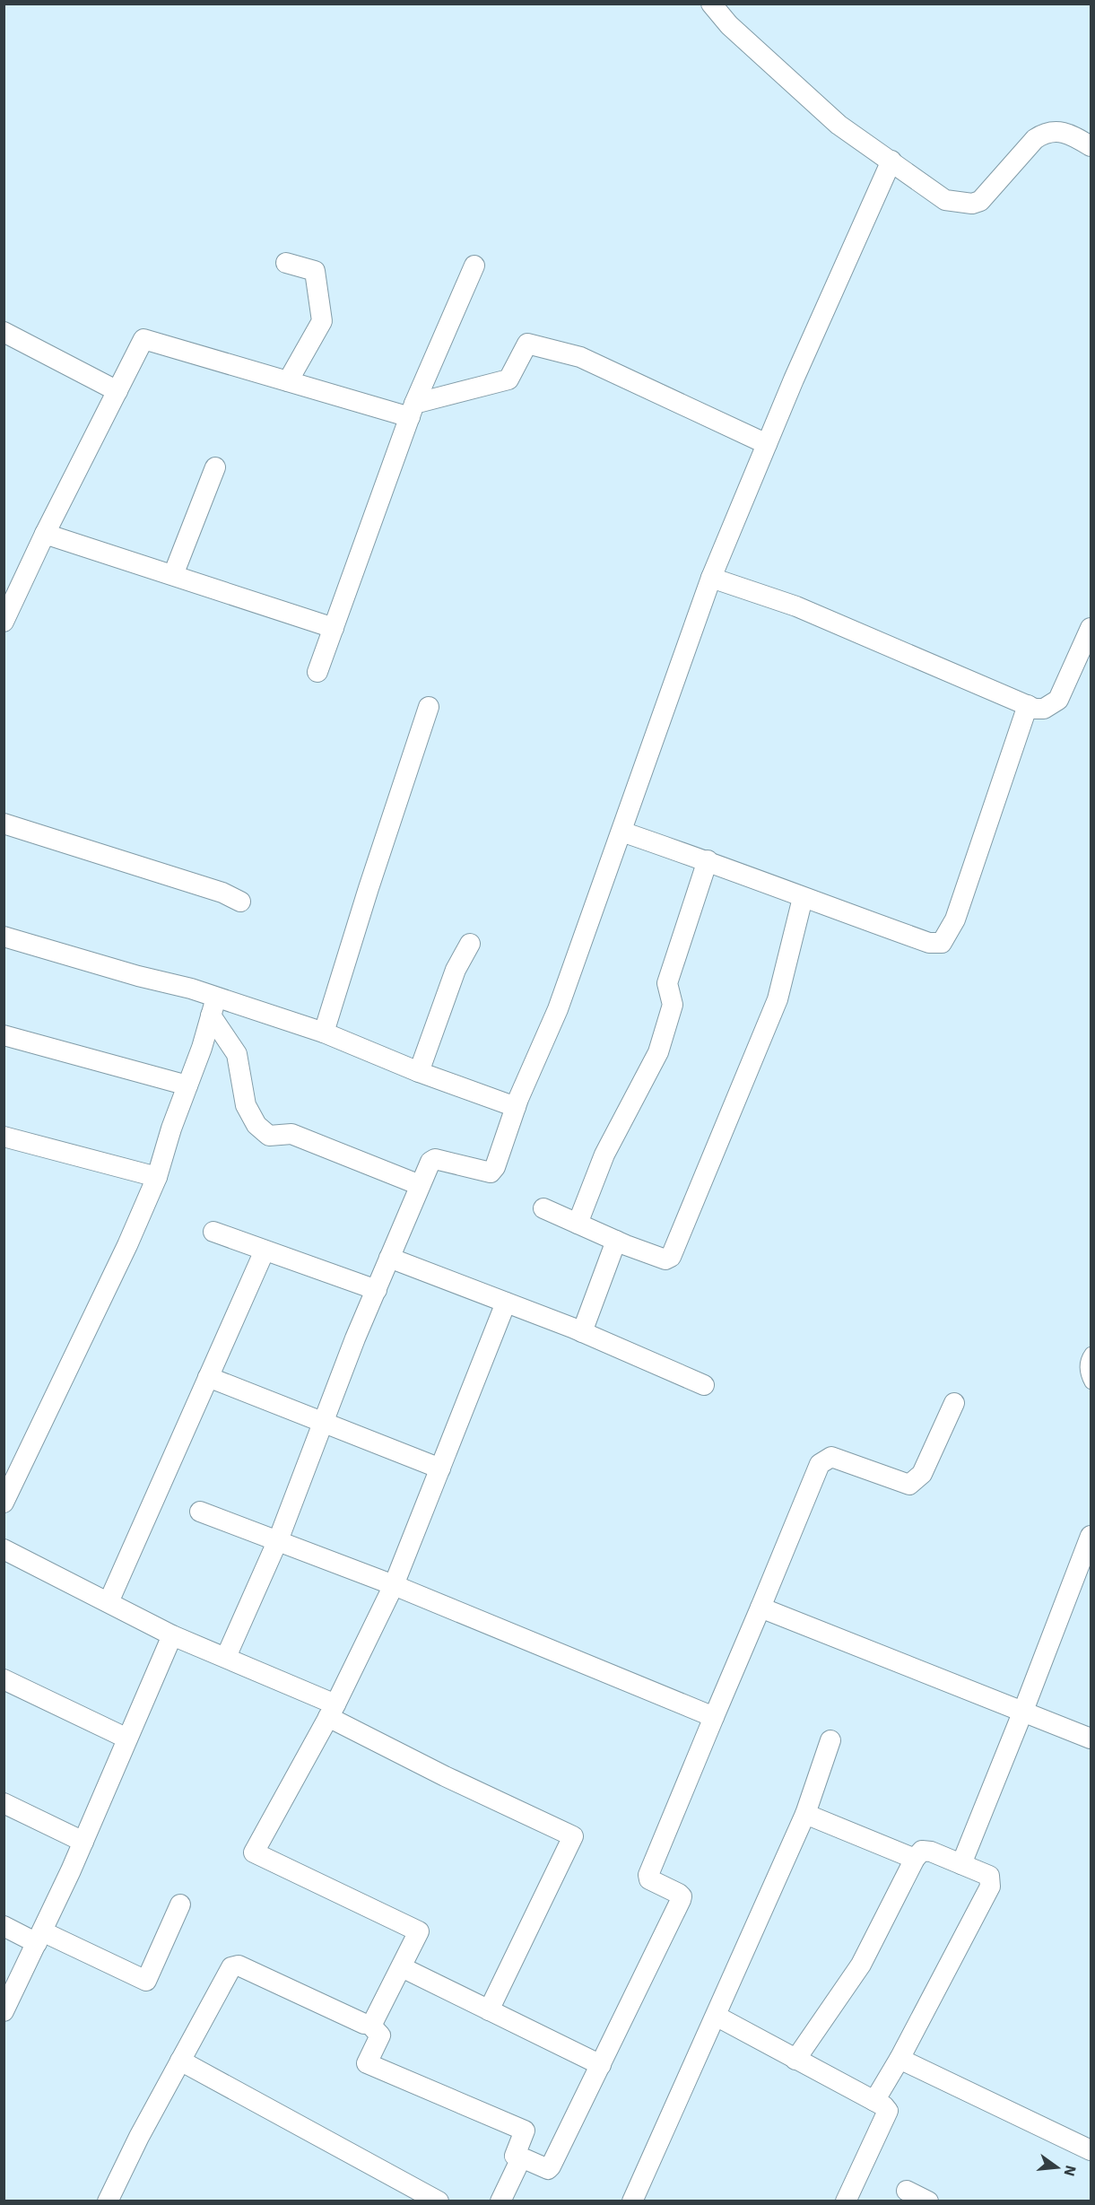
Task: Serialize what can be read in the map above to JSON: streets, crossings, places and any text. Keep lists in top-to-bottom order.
{
  "north": "right"
}
